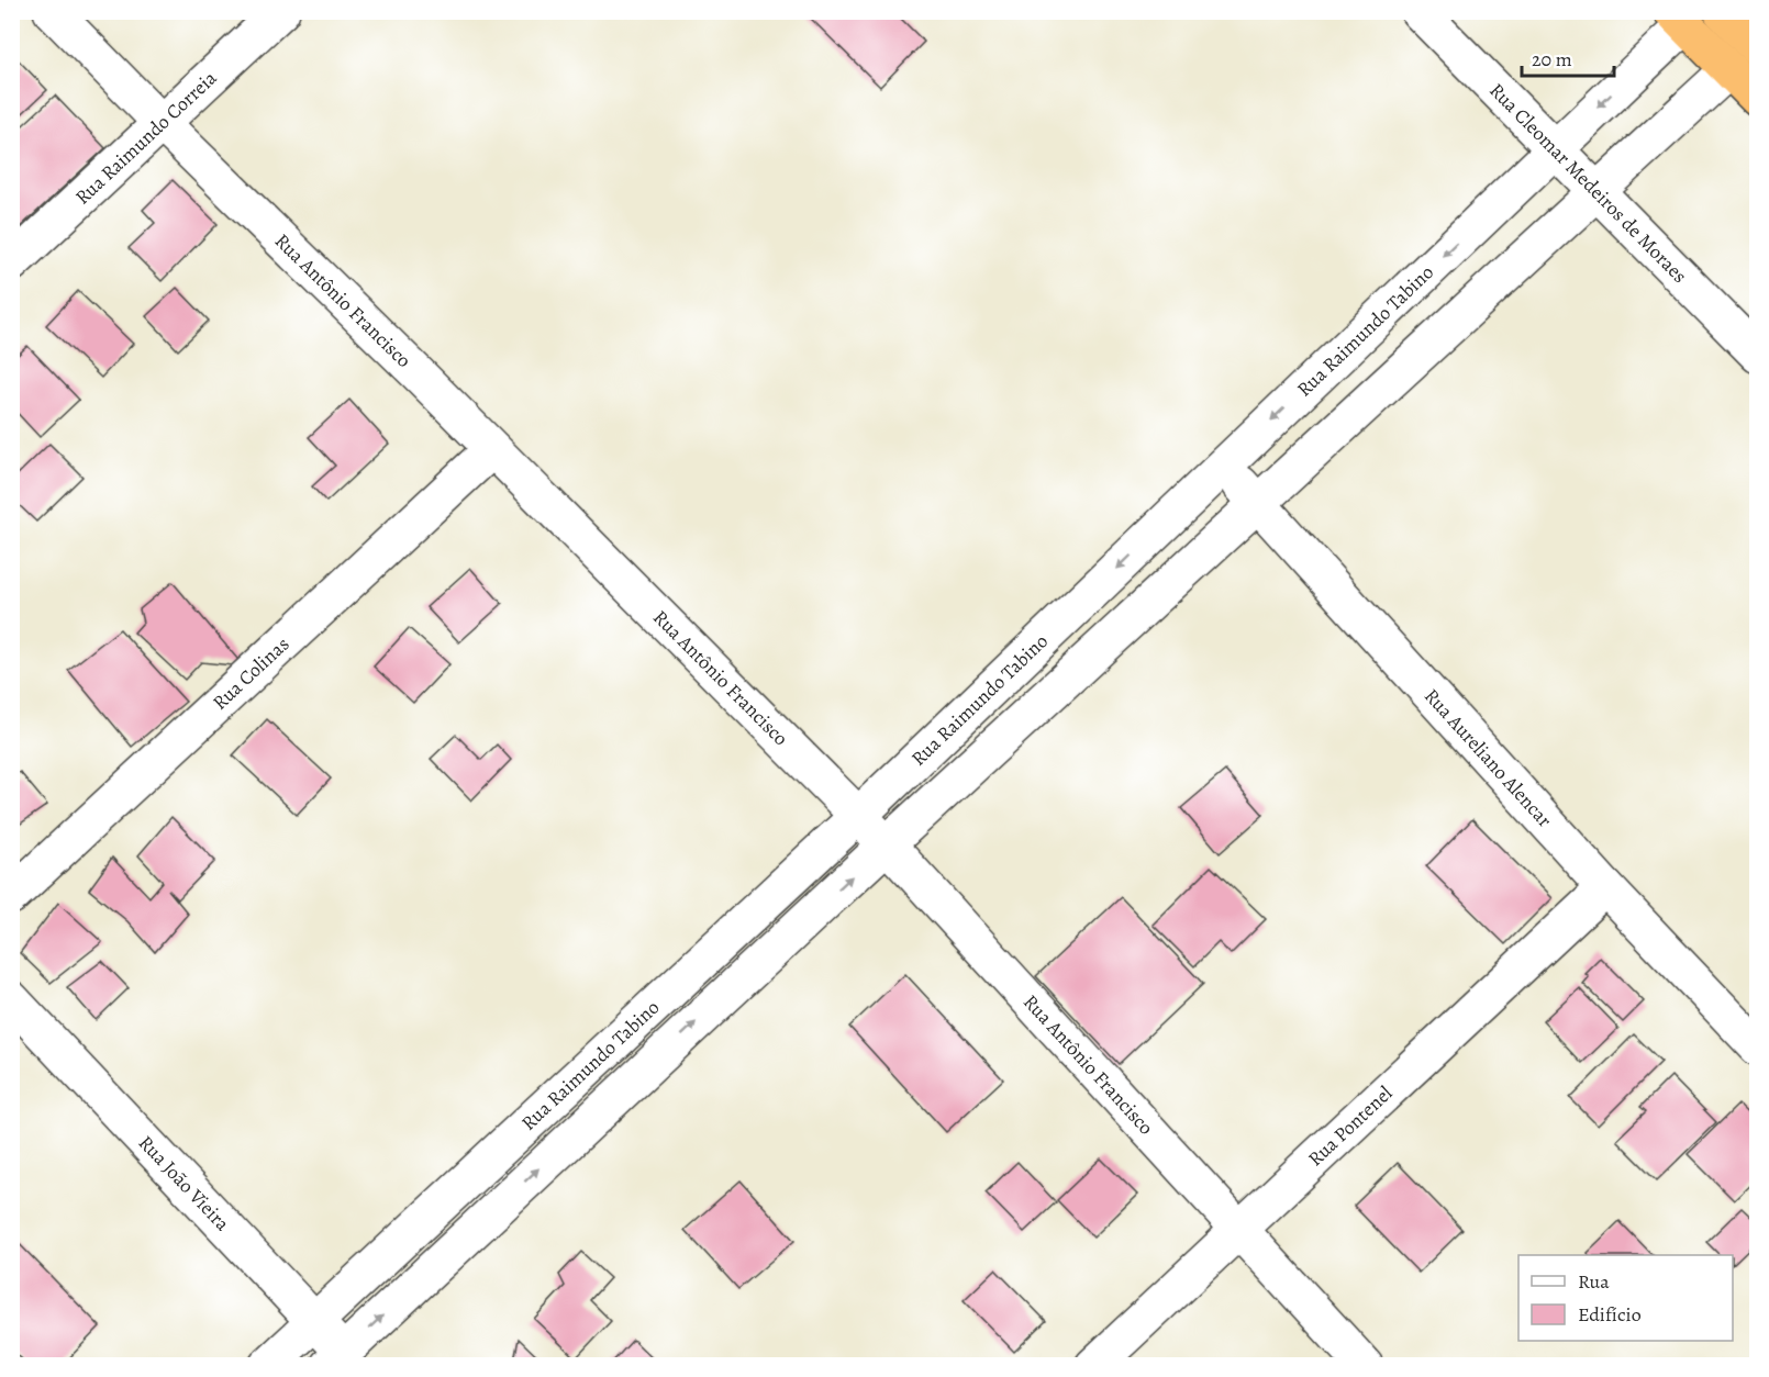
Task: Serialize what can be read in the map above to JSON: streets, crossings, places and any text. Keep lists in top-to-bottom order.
{
  "streets": {
    "street": [
      "Rua Raimundo Correia",
      "Rua Cleomar Medeiros de Moraes",
      "Rua Antônio Francisco",
      "Rua Raimundo Tabino",
      "Rua Colinas",
      "Rua Aureliano Alencar",
      "Rua Pontenel",
      "Rua João Vieira"
    ]
  },
  "crossings": [
    ["Rua Raimundo Correia", "Rua Antônio Francisco"],
    ["Rua Cleomar Medeiros de Moraes", "Rua Raimundo Tabino"],
    ["Rua Antônio Francisco", "Rua Raimundo Tabino"],
    ["Rua Antônio Francisco", "Rua Colinas"],
    ["Rua Antônio Francisco", "Rua Pontenel"],
    ["Rua Raimundo Tabino", "Rua Aureliano Alencar"],
    ["Rua Raimundo Tabino", "Rua João Vieira"],
    ["Rua Aureliano Alencar", "Rua Pontenel"]
  ],
  "legend": ["Rua", "Edifício"],
  "scale_bar": "20 m"
}
